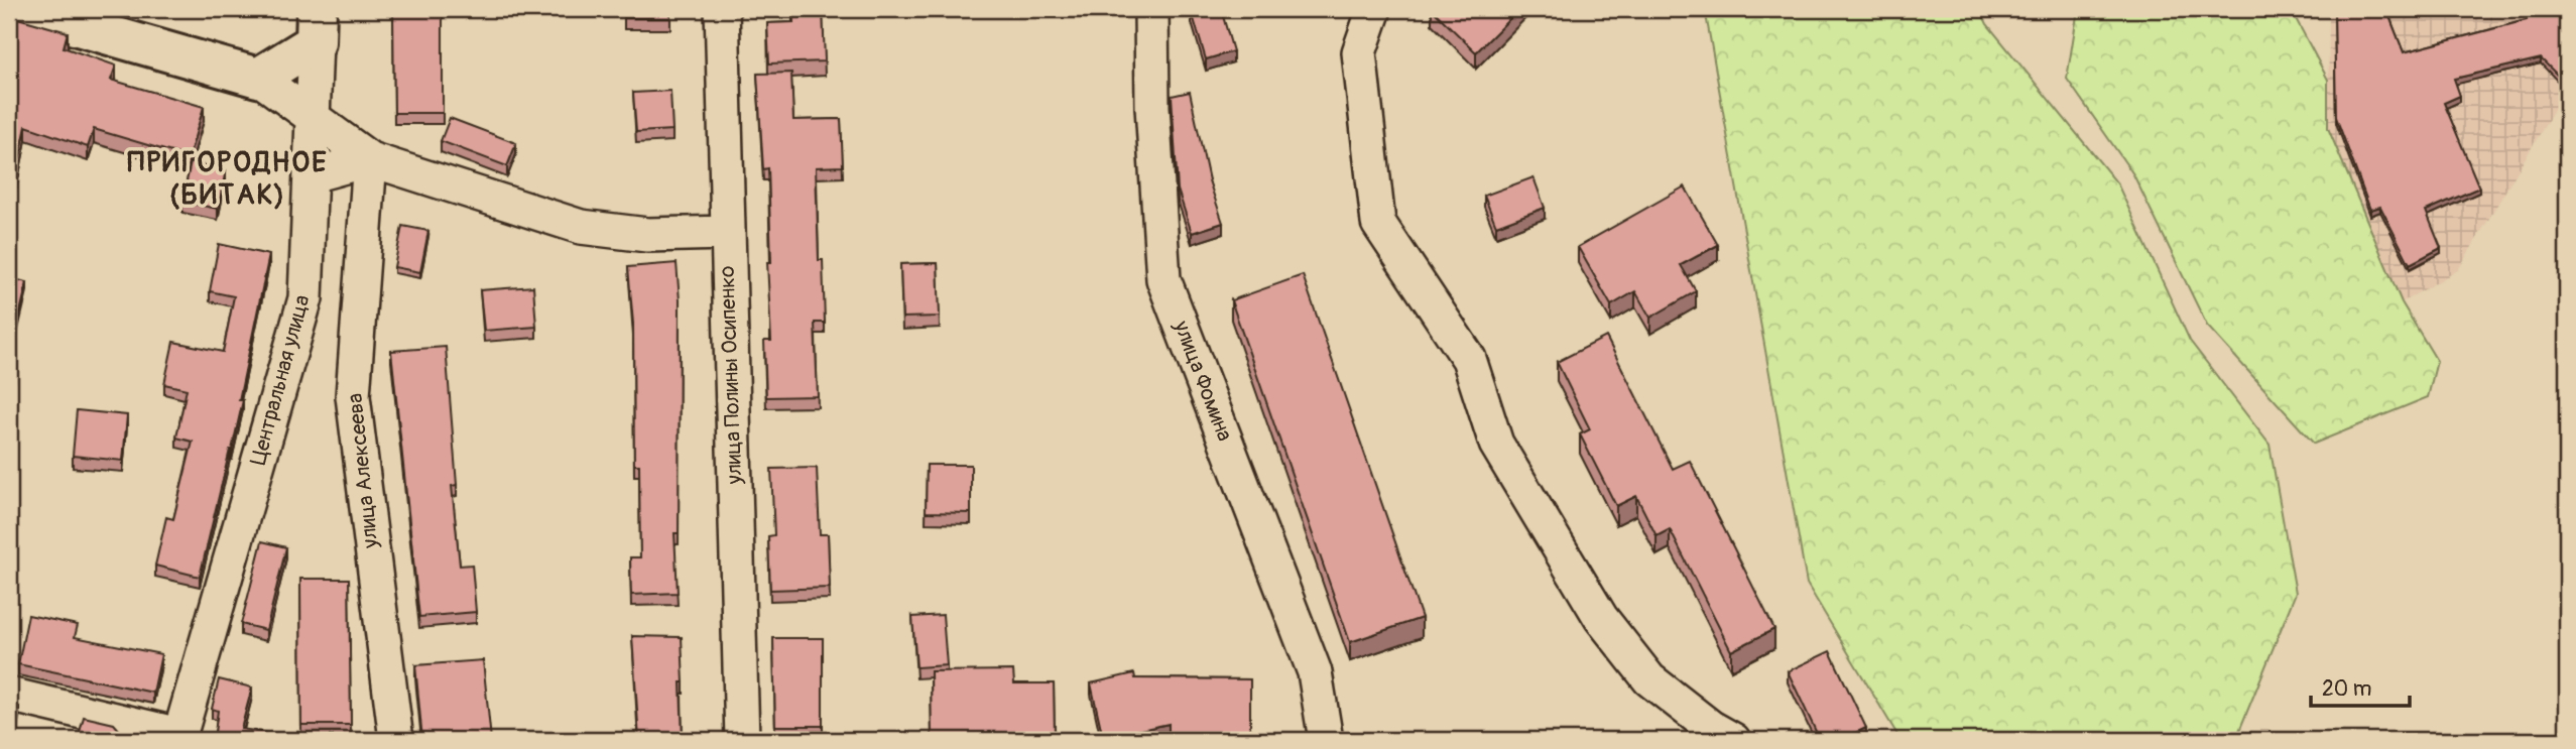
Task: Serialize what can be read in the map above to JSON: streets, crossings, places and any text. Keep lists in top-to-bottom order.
{
  "streets": {
    "street": [
      "улица Полины Осипенко",
      "Центральная улица",
      "улица Фомина",
      "улица Алексеева"
    ]
  },
  "districts": ["ПРИГОРОДНОЕ (БИТАК)"],
  "scale_bar": "20 m"
}
